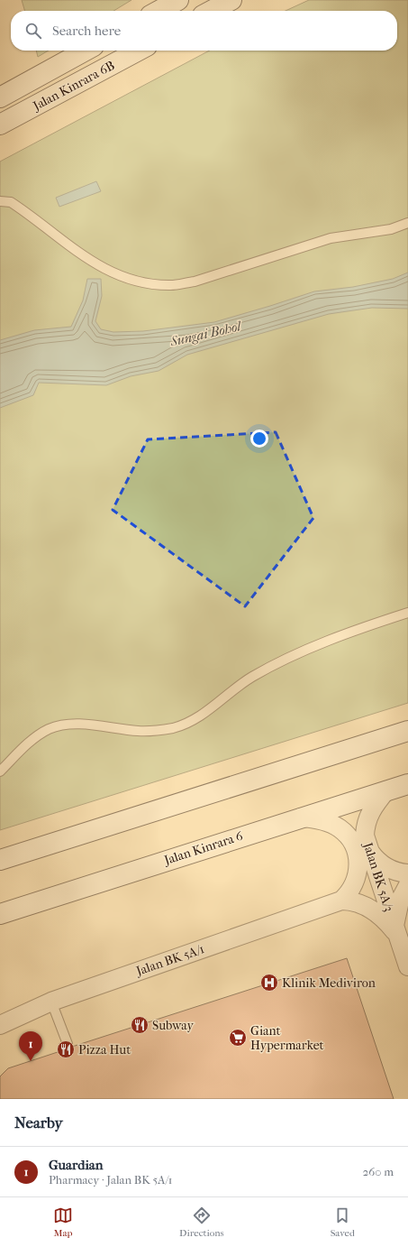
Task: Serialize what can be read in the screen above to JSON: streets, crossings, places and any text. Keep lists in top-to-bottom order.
{
  "streets": {
    "main road": ["Jalan Kinrara 6B", "Jalan Kinrara 6"],
    "street": ["Jalan BK 5A/3", "Jalan BK 5A/1"]
  },
  "crossings": [
    ["Jalan Kinrara 6", "Jalan BK 5A/3"],
    ["Jalan BK 5A/3", "Jalan BK 5A/1"]
  ],
  "water": ["Sungai Bohol"],
  "places": {
    "hospital": ["Klinik Mediviron"],
    "restaurant": ["Subway", "Pizza Hut"],
    "supermarket": ["Giant Hypermarket"]
  },
  "page": {
    "search": "Search here",
    "pins": "1",
    "heading": "Nearby",
    "list": [
      {
        "mark": "1",
        "name": "Guardian",
        "note": "Pharmacy · Jalan BK 5A/1",
        "value": "260 m"
      }
    ],
    "nav": ["Map", "Directions", "Saved"]
  }
}
